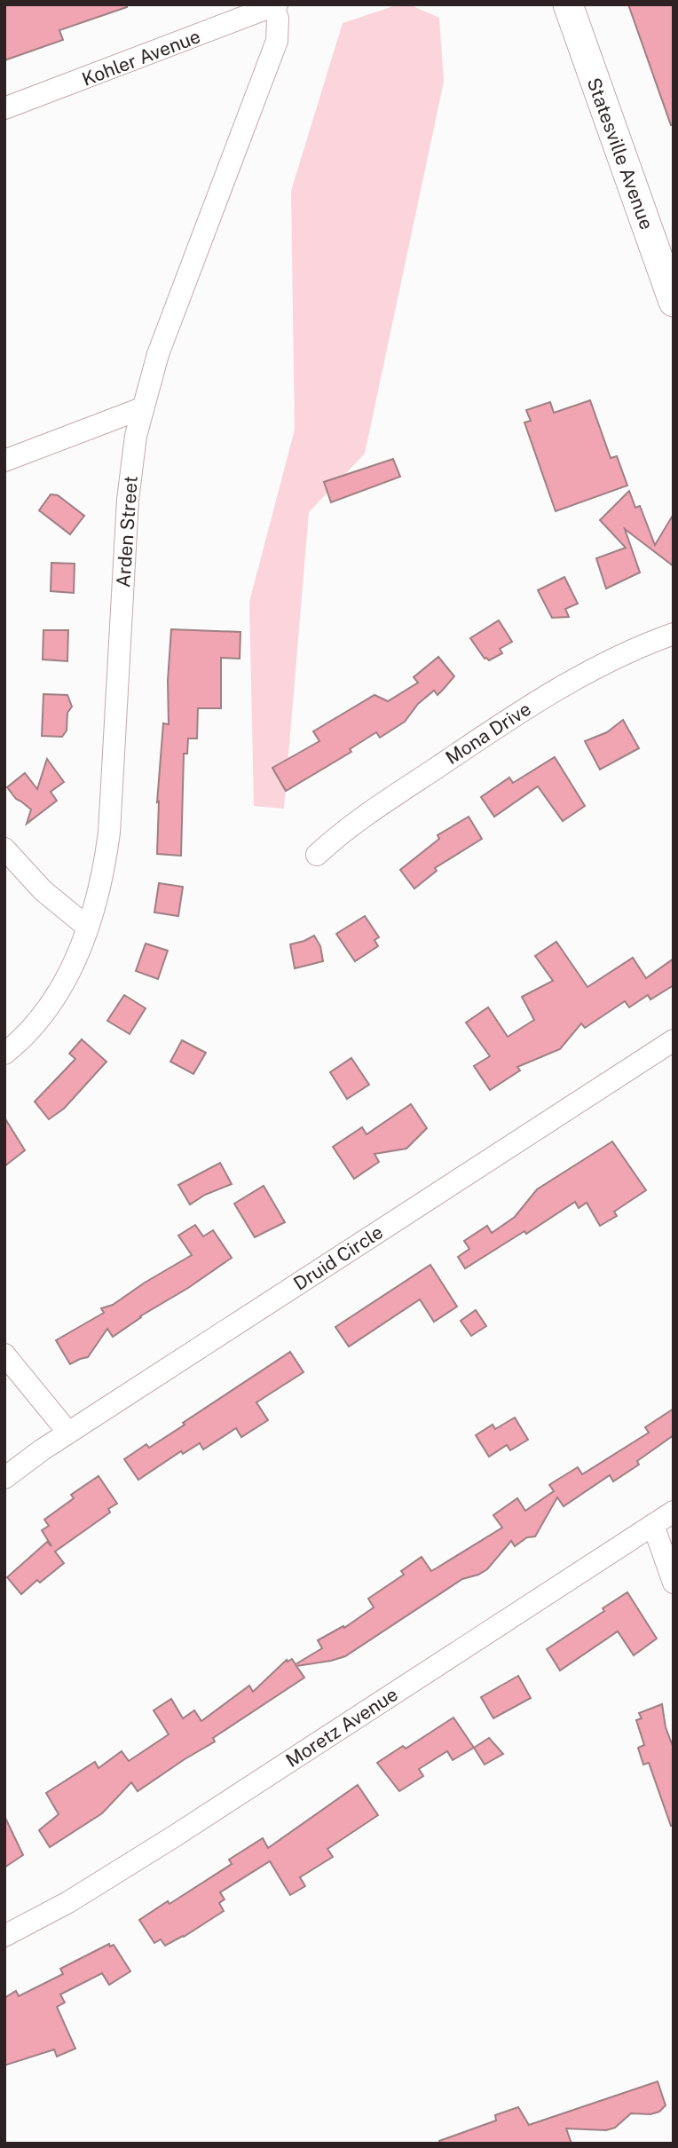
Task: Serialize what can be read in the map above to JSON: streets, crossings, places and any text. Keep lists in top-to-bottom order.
{
  "streets": {
    "main road": ["Statesville Avenue"],
    "street": [
      "Kohler Avenue",
      "Arden Street",
      "Mona Drive",
      "Druid Circle",
      "Moretz Avenue"
    ]
  },
  "crossings": [
    ["Kohler Avenue", "Arden Street"]
  ]
}
